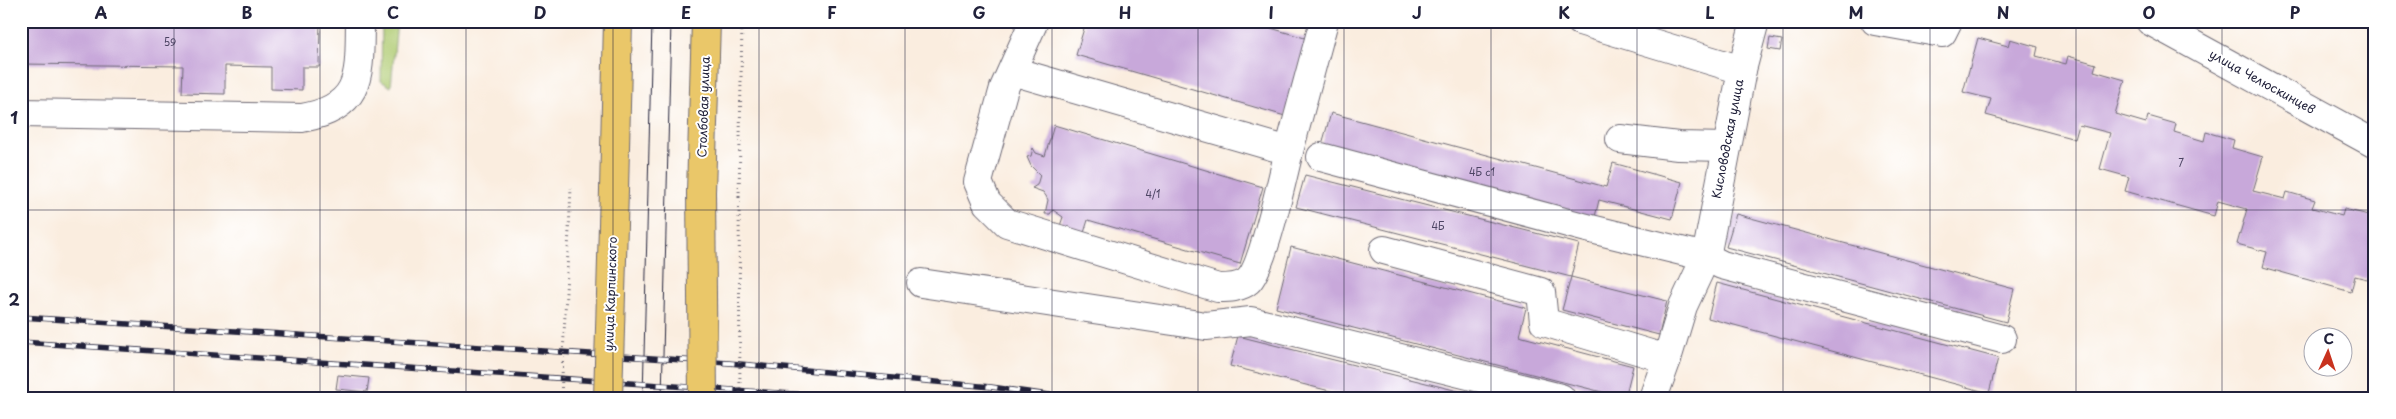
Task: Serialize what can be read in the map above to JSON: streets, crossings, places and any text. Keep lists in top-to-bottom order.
{
  "streets": {
    "main road": ["Столбовая улица", "улица Карпинского"],
    "street": ["улица Челюскинцев", "Кисловодская улица"]
  },
  "house_numbers": [
    "59",
    "7",
    "4Б с1",
    "4/1",
    "4Б"
  ],
  "north": "top",
  "grid": {
    "columns": [
      "A",
      "B",
      "C",
      "D",
      "E",
      "F",
      "G",
      "H",
      "I",
      "J",
      "K",
      "L",
      "M",
      "N",
      "O",
      "P"
    ],
    "rows": ["1", "2"]
  }
}
